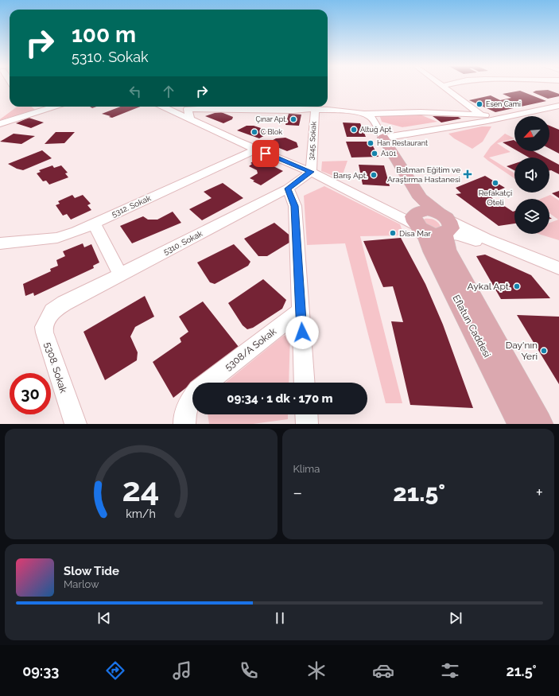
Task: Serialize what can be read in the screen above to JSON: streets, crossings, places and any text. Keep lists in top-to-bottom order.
{
  "streets": {
    "main road": ["Eflatun Caddesi"],
    "street": [
      "3245. Sokak",
      "5312. Sokak",
      "5310. Sokak",
      "5308/A Sokak",
      "5308. Sokak"
    ]
  },
  "crossings": [
    ["3245. Sokak", "5310. Sokak"],
    ["5310. Sokak", "5308. Sokak"]
  ],
  "places": {
    "other": [
      "Esen Cami",
      "Çınar Apt.",
      "Altuğ Apt.",
      "C Blok",
      "Han Restaurant",
      "A101",
      "Barış Apt.",
      "Refakatçi Oteli",
      "Disa Mar",
      "Aykal Apt.",
      "Day'nın Yeri"
    ],
    "health": ["Batman Eğitim ve Araştırma Hastanesi"]
  },
  "north": "bottom left",
  "page": {
    "turn": ["100 m", "5310. Sokak"],
    "limit": "30",
    "trip": "09:34 · 1 dk · 170 m",
    "tile": "Klima",
    "heat": ["−", "21.5°", "+"],
    "song": ["Slow Tide", "Marlow"],
    "tabs": ["09:33", "21.5°"],
    "gauge": ["24", "km/h"]
  }
}
